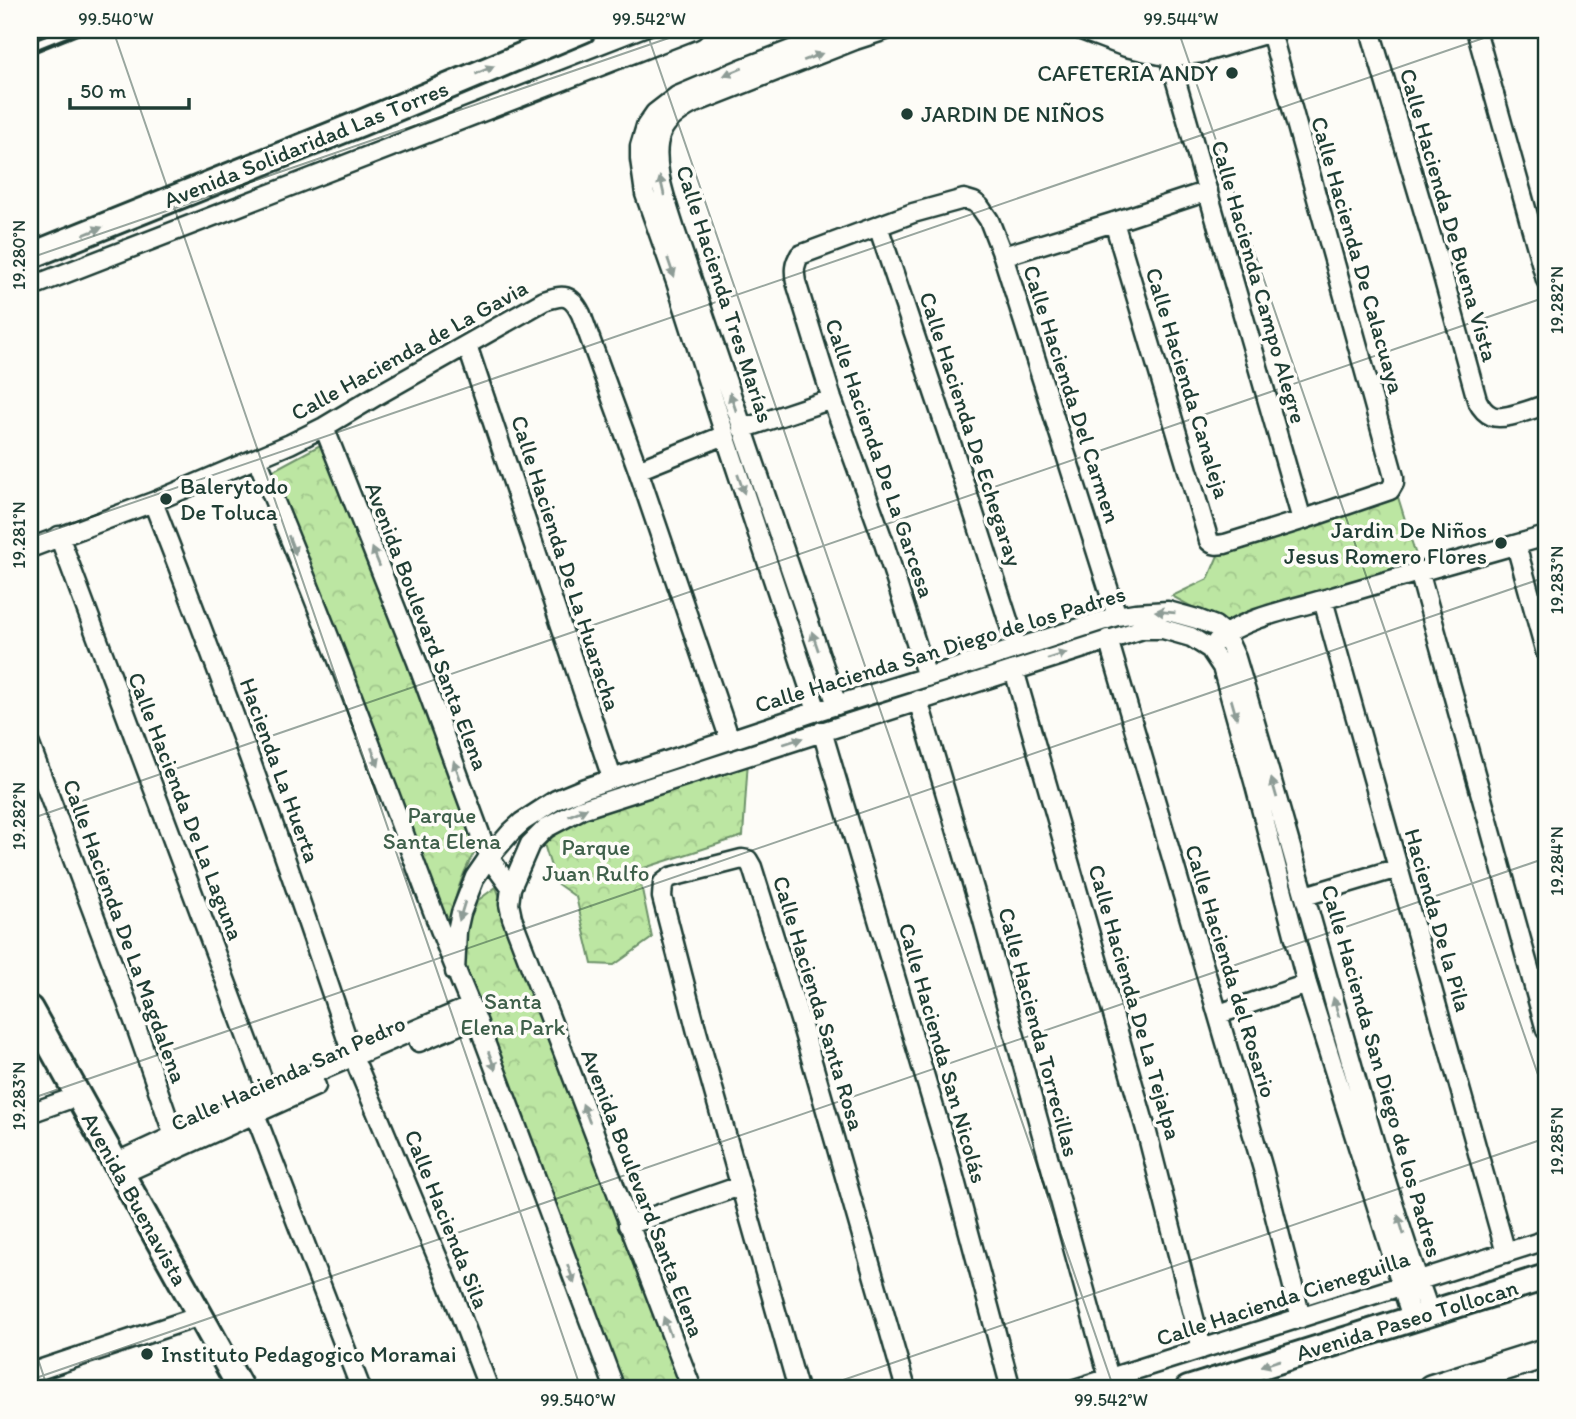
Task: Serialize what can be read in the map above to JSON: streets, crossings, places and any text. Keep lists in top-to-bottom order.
{
  "streets": {
    "main road": ["Avenida Solidaridad Las Torres", "Avenida Buenavista", "Avenida Paseo Tollocan"],
    "street": [
      "Calle Hacienda De Buena Vista",
      "Calle Hacienda De Calacuaya",
      "Calle Hacienda Campo Alegre",
      "Calle Hacienda Tres Marías",
      "Calle Hacienda de La Gavia",
      "Calle Hacienda Canaleja",
      "Calle Hacienda Del Carmen",
      "Calle Hacienda De Echegaray",
      "Calle Hacienda De La Garcesa",
      "Calle Hacienda De La Huaracha",
      "Avenida Boulevard Santa Elena",
      "Calle Hacienda San Diego de los Padres",
      "Hacienda La Huerta",
      "Calle Hacienda De La Laguna",
      "Hacienda De la Pila",
      "Calle Hacienda De La Magdalena",
      "Calle Hacienda del Rosario",
      "Calle Hacienda De La Tejalpa",
      "Calle Hacienda Santa Rosa",
      "Calle Hacienda Torrecillas",
      "Calle Hacienda San Nicolás",
      "Calle Hacienda San Pedro",
      "Calle Hacienda Sila",
      "Calle Hacienda Cieneguilla"
    ]
  },
  "crossings": [
    ["Calle Hacienda De Calacuaya", "Calle Hacienda Campo Alegre"],
    ["Calle Hacienda De Calacuaya", "Calle Hacienda Canaleja"],
    ["Calle Hacienda Campo Alegre", "Calle Hacienda Canaleja"],
    ["Calle Hacienda Tres Marías", "Calle Hacienda San Diego de los Padres"],
    ["Calle Hacienda de La Gavia", "Calle Hacienda De La Huaracha"],
    ["Calle Hacienda de La Gavia", "Avenida Boulevard Santa Elena"],
    ["Calle Hacienda de La Gavia", "Calle Hacienda San Diego de los Padres"],
    ["Calle Hacienda de La Gavia", "Hacienda La Huerta"],
    ["Calle Hacienda de La Gavia", "Calle Hacienda De La Laguna"],
    ["Calle Hacienda Del Carmen", "Calle Hacienda De Echegaray"],
    ["Calle Hacienda Del Carmen", "Calle Hacienda De La Garcesa"],
    ["Calle Hacienda Del Carmen", "Calle Hacienda San Diego de los Padres"],
    ["Calle Hacienda De Echegaray", "Calle Hacienda De La Garcesa"],
    ["Calle Hacienda De Echegaray", "Calle Hacienda San Diego de los Padres"],
    ["Calle Hacienda De La Garcesa", "Calle Hacienda San Diego de los Padres"],
    ["Calle Hacienda De La Huaracha", "Calle Hacienda San Diego de los Padres"],
    ["Avenida Boulevard Santa Elena", "Calle Hacienda San Diego de los Padres"],
    ["Calle Hacienda San Diego de los Padres", "Calle Hacienda del Rosario"],
    ["Calle Hacienda San Diego de los Padres", "Calle Hacienda De La Tejalpa"],
    ["Calle Hacienda San Diego de los Padres", "Calle Hacienda Torrecillas"],
    ["Calle Hacienda San Diego de los Padres", "Calle Hacienda San Nicolás"],
    ["Calle Hacienda San Diego de los Padres", "Calle Hacienda Cieneguilla"],
    ["Calle Hacienda San Diego de los Padres", "Avenida Paseo Tollocan"],
    ["Hacienda La Huerta", "Calle Hacienda San Pedro"],
    ["Hacienda La Huerta", "Calle Hacienda Sila"],
    ["Calle Hacienda De La Laguna", "Calle Hacienda San Pedro"],
    ["Hacienda De la Pila", "Calle Hacienda Cieneguilla"],
    ["Calle Hacienda De La Magdalena", "Calle Hacienda San Pedro"],
    ["Calle Hacienda del Rosario", "Calle Hacienda Cieneguilla"],
    ["Calle Hacienda De La Tejalpa", "Calle Hacienda Cieneguilla"],
    ["Calle Hacienda Torrecillas", "Calle Hacienda Cieneguilla"],
    ["Calle Hacienda San Pedro", "Avenida Buenavista"],
    ["Calle Hacienda San Pedro", "Calle Hacienda Sila"]
  ],
  "one_way": ["Avenida Solidaridad Las Torres", "Avenida Paseo Tollocan"],
  "parks": ["Parque Santa Elena", "Parque Juan Rulfo", "Santa Elena Park"],
  "places": [
    "CAFETERIA ANDY",
    "JARDIN DE NIÑOS",
    "Balerytodo De Toluca",
    "Jardin De Niños Jesus Romero Flores",
    "Instituto Pedagogico Moramai"
  ],
  "scale_bar": "50 m",
  "coordinates": [
    "99.540°W",
    "99.542°W",
    "99.544°W",
    "19.280°N",
    "19.282°N",
    "19.281°N",
    "19.283°N",
    "19.284°N",
    "19.285°N"
  ]
}
